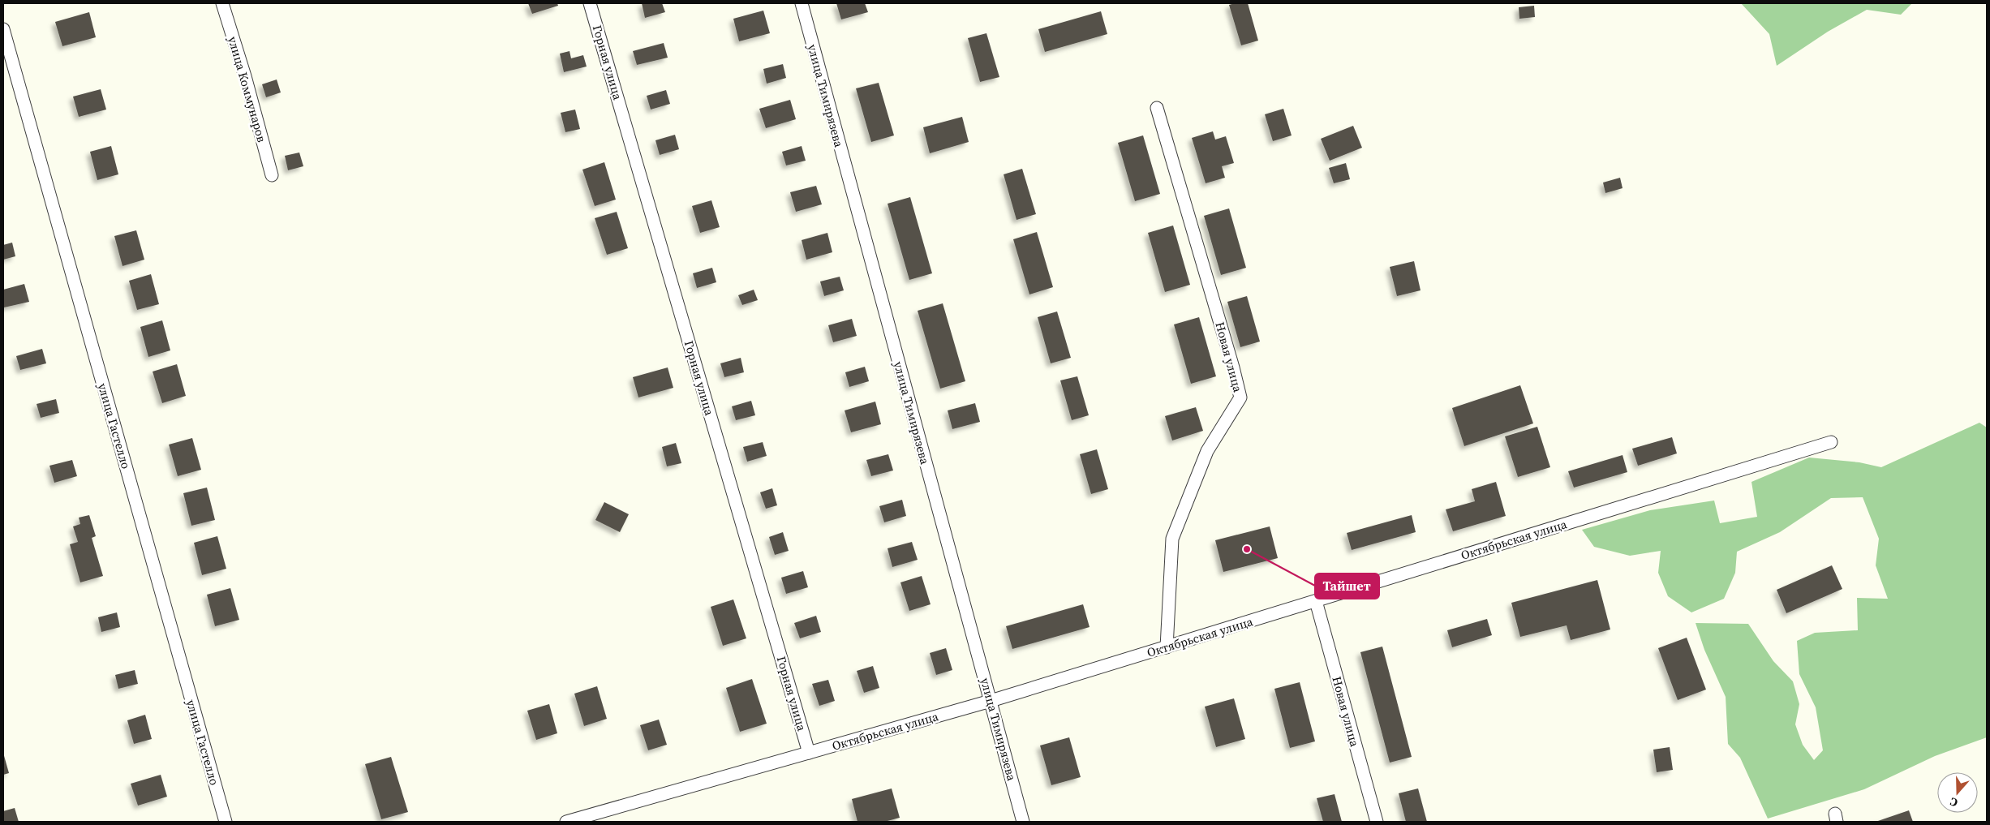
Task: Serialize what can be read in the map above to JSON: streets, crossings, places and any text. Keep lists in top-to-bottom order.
{
  "streets": {
    "street": [
      "Горная улица",
      "улица Коммунаров",
      "улица Тимирязева",
      "Новая улица",
      "улица Гастелло",
      "Октябрьская улица"
    ]
  },
  "crossings": [
    ["Горная улица", "Октябрьская улица"],
    ["улица Тимирязева", "Октябрьская улица"],
    ["Новая улица", "Октябрьская улица"]
  ],
  "places": ["Тайшет"],
  "north": "bottom"
}
